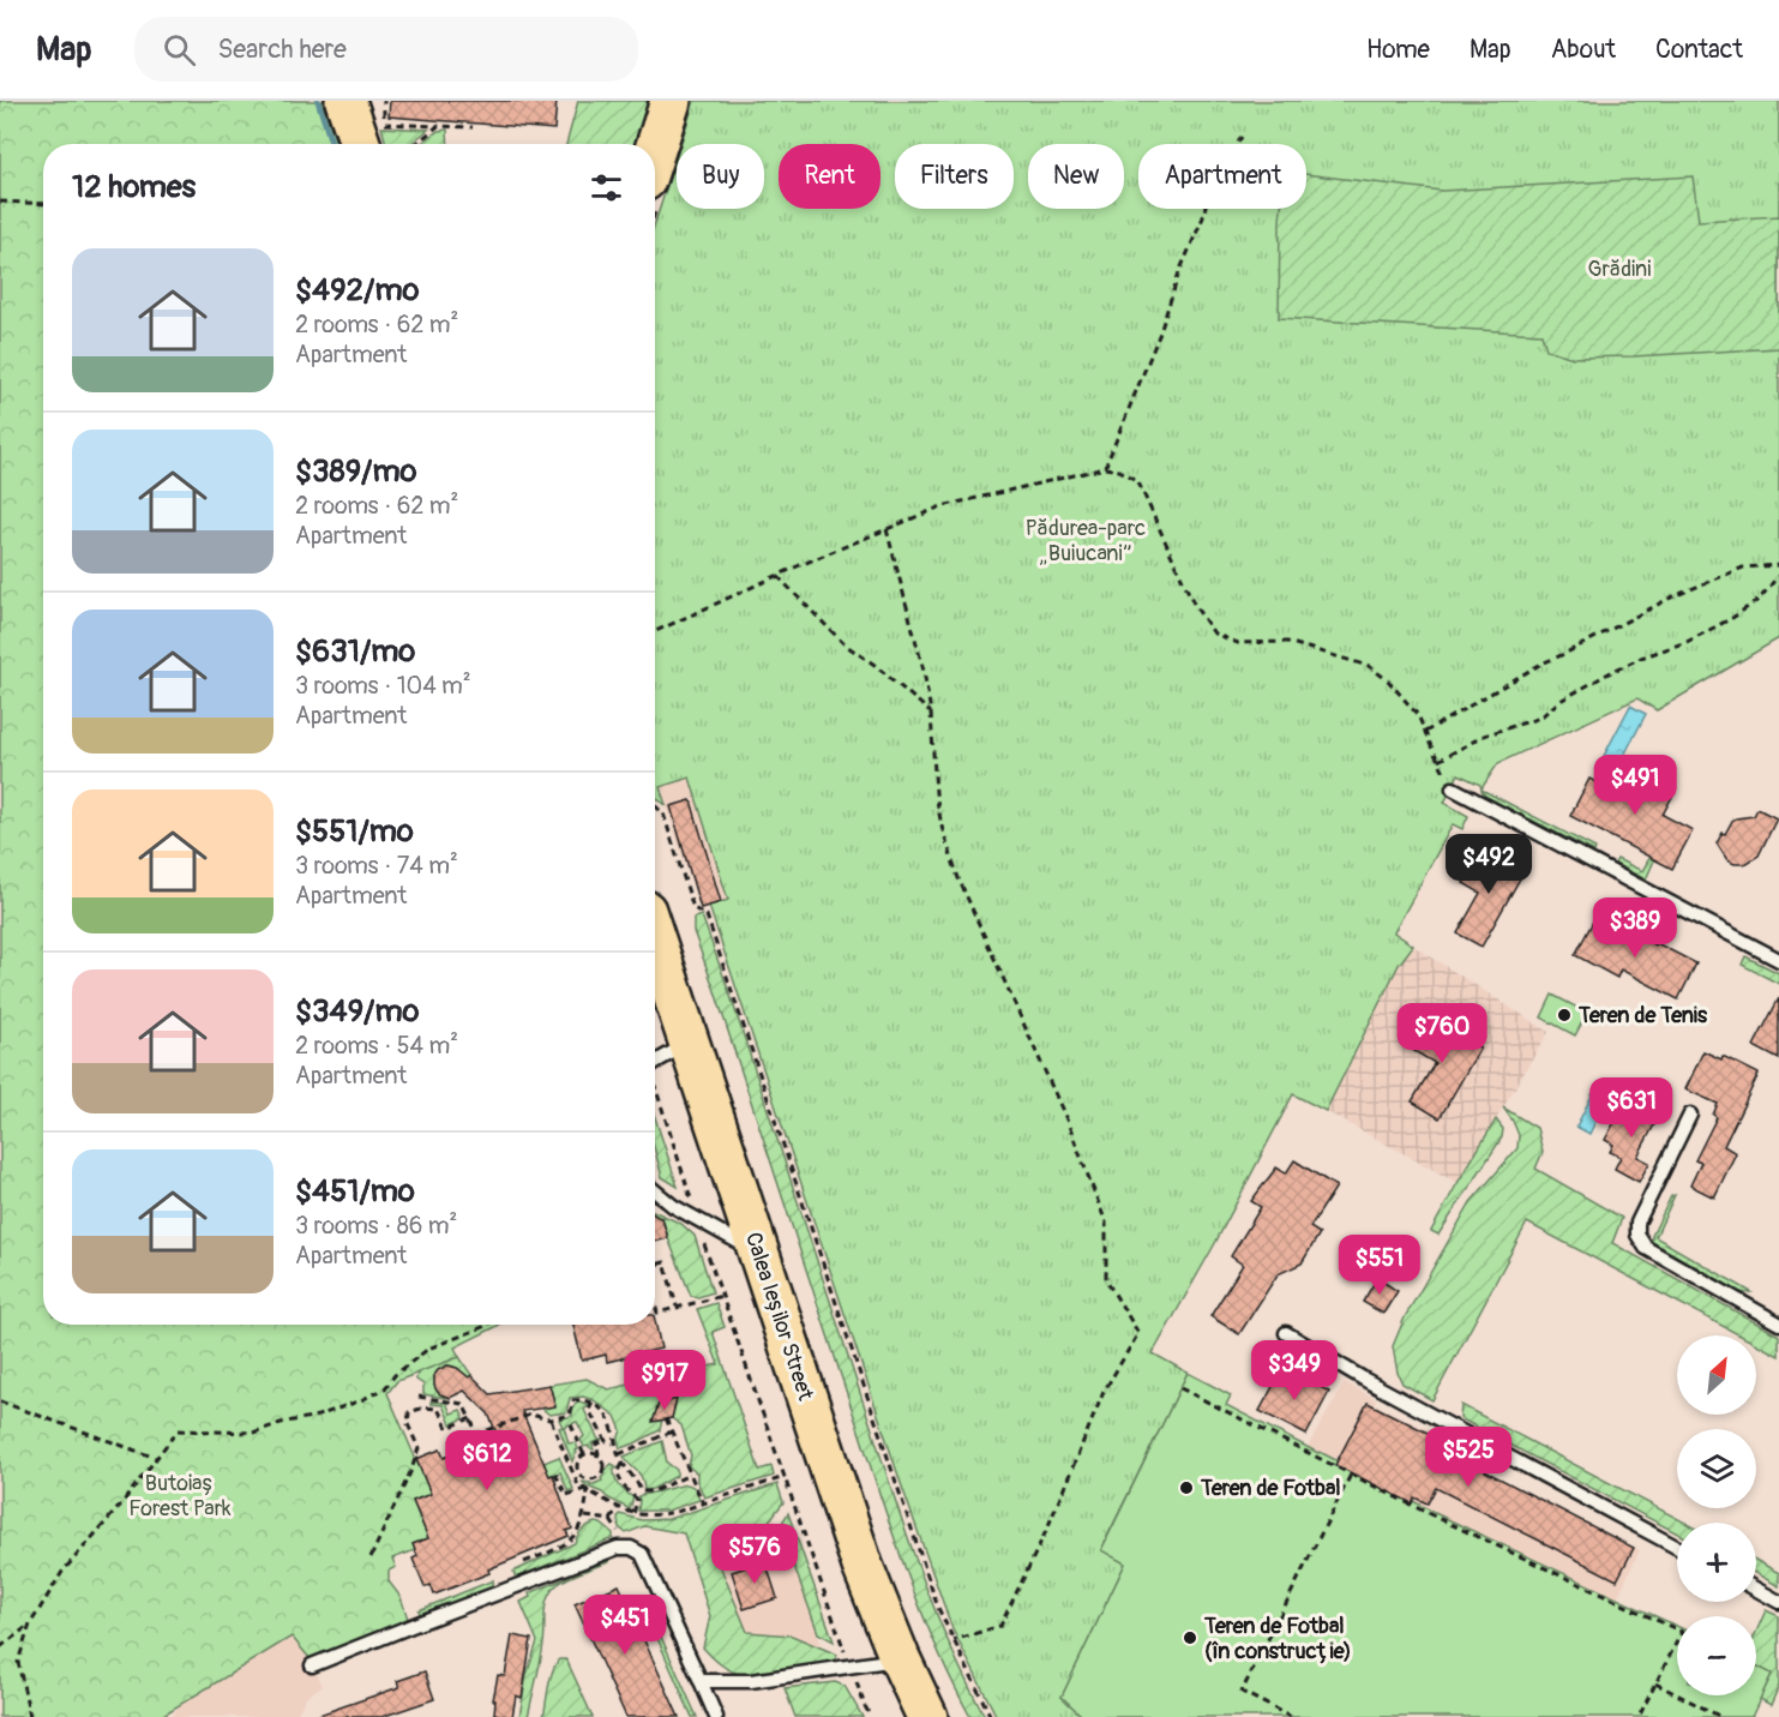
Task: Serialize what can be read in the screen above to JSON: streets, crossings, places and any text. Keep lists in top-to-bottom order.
{
  "streets": {
    "main road": ["Calea Ieșilor Street"]
  },
  "parks": ["Grădini", "Pădurea-parc „Buiucani”", "Butoiaș Forest Park"],
  "places": ["Teren de Tenis", "Teren de Fotbal", "Teren de Fotbal (în construcție)"],
  "north": "top right",
  "page": {
    "header": "Map",
    "search": "Search here",
    "nav": [
      "Home",
      "Map",
      "About",
      "Contact"
    ],
    "chip": [
      "Buy",
      "Rent",
      "Filters",
      "New",
      "Apartment"
    ],
    "heading": "12 homes",
    "list": [
      {
        "name": "$492/mo",
        "note": "2 rooms · 62 m² · Apartment"
      },
      {
        "name": "$389/mo",
        "note": "2 rooms · 62 m² · Apartment"
      },
      {
        "name": "$631/mo",
        "note": "3 rooms · 104 m² · Apartment"
      },
      {
        "name": "$551/mo",
        "note": "3 rooms · 74 m² · Apartment"
      },
      {
        "name": "$349/mo",
        "note": "2 rooms · 54 m² · Apartment"
      },
      {
        "name": "$451/mo",
        "note": "3 rooms · 86 m² · Apartment"
      }
    ],
    "price": [
      "$491",
      "$492",
      "$389",
      "$760",
      "$631",
      "$551",
      "$349",
      "$917",
      "$525",
      "$612",
      "$576",
      "$451"
    ],
    "map_buttons": ["+", "−"]
  }
}
